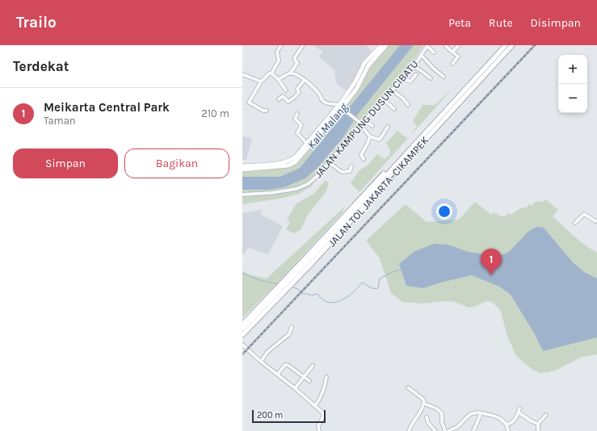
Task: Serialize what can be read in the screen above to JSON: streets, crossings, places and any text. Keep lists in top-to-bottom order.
{
  "streets": {
    "highway": ["JALAN TOL JAKARTA–CIKAMPEK"],
    "street": ["JALAN KAMPUNG DUSUN CIBATU"]
  },
  "water": ["Kali Malang"],
  "scale_bar": "200 m",
  "page": {
    "header": "Trailo",
    "nav": ["Peta", "Rute", "Disimpan"],
    "heading": "Terdekat",
    "map_buttons": ["+", "−"],
    "list": [
      {
        "mark": "1",
        "name": "Meikarta Central Park",
        "note": "Taman",
        "value": "210 m"
      }
    ],
    "buttons": ["Simpan", "Bagikan"],
    "pins": "1",
    "scale": "200 m"
  }
}
